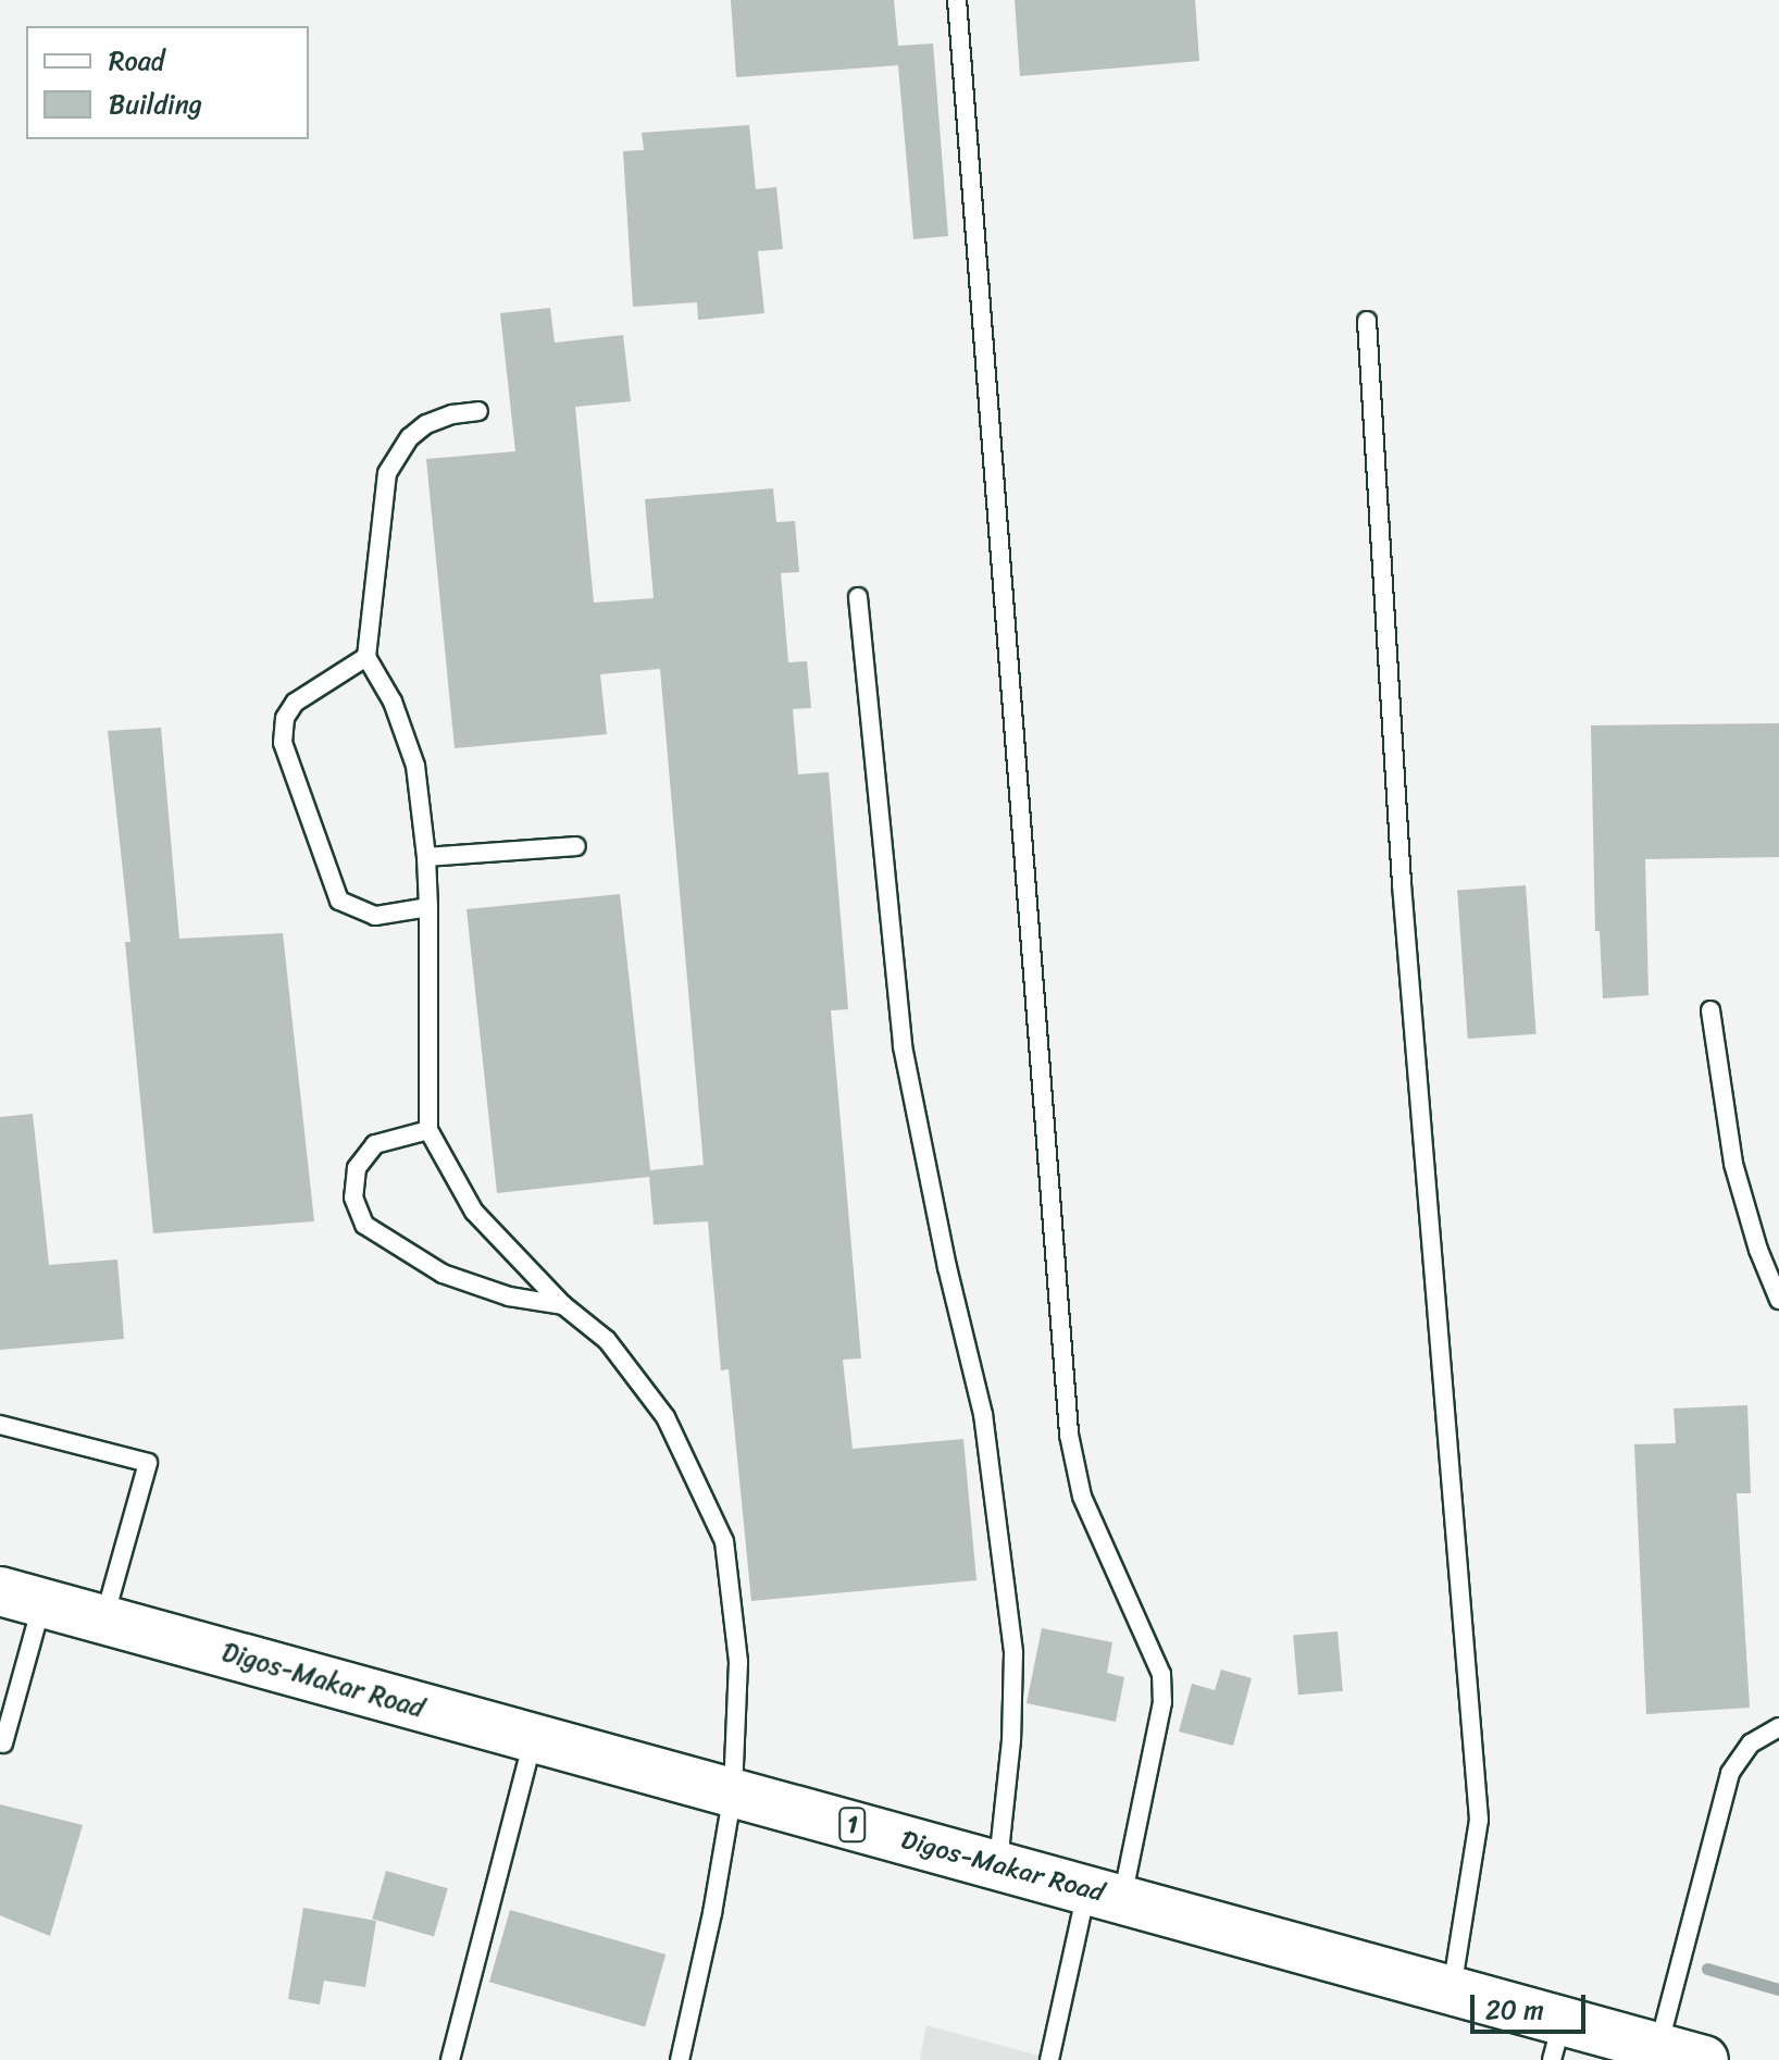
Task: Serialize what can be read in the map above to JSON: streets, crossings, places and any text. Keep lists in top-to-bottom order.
{
  "streets": {
    "main road": ["Digos-Makar Road", "1"]
  },
  "legend": ["Road", "Building"],
  "scale_bar": "20 m"
}
